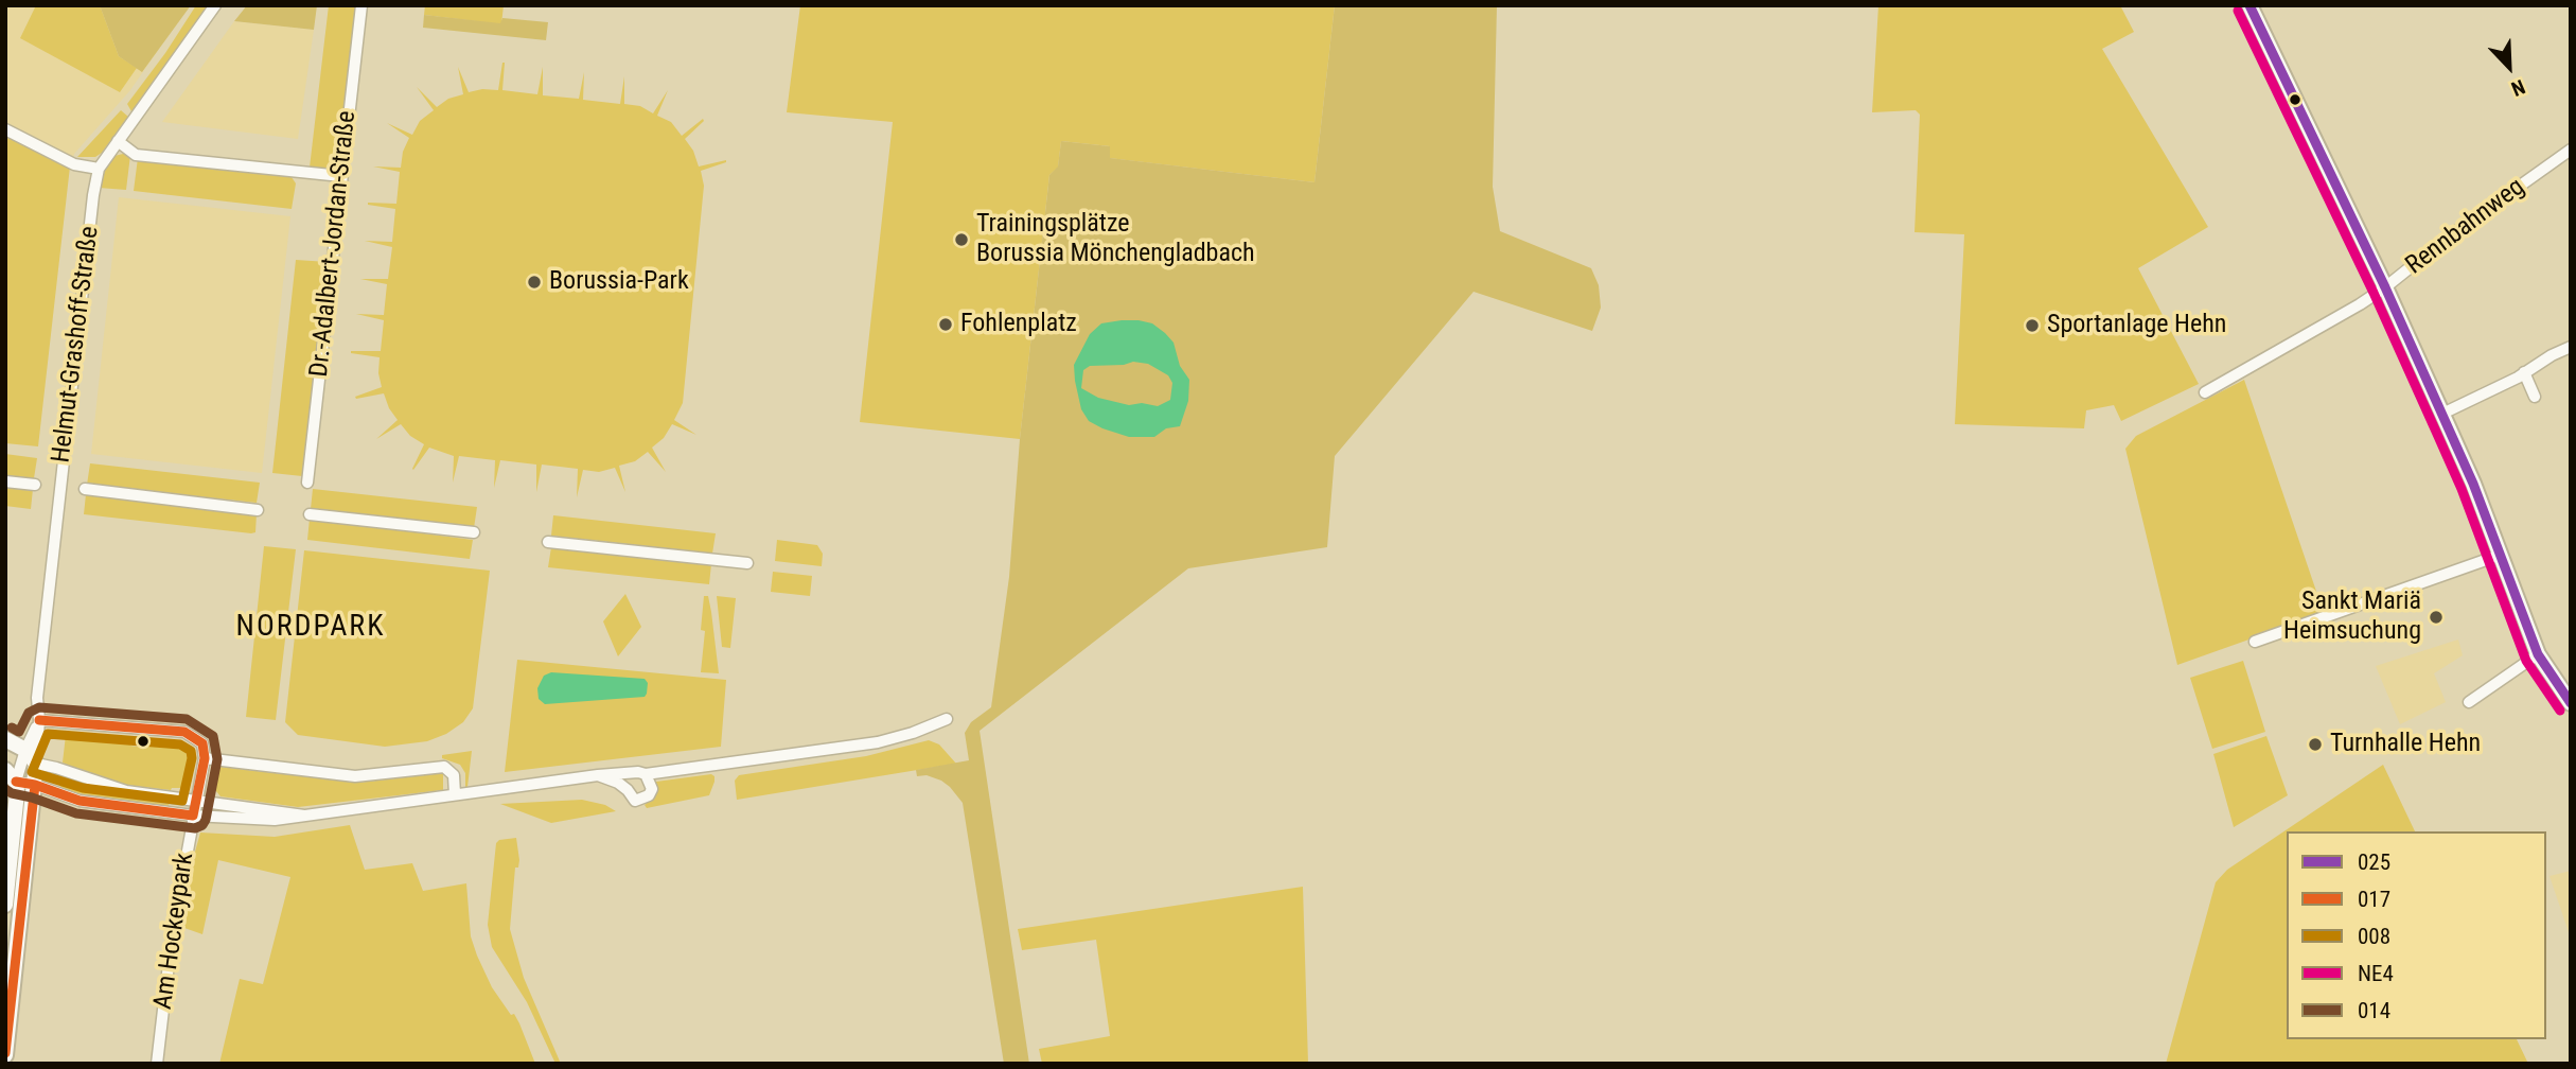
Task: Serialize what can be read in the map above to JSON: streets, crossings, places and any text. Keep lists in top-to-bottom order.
{
  "streets": {
    "street": [
      "Rennbahnweg",
      "Dr.-Adalbert-Jordan-Straße",
      "Helmut-Grashoff-Straße",
      "Am Hockeypark"
    ]
  },
  "districts": ["NORDPARK"],
  "places": [
    "Trainingsplätze Borussia Mönchengladbach",
    "Borussia-Park",
    "Fohlenplatz",
    "Sportanlage Hehn",
    "Sankt Mariä Heimsuchung",
    "Turnhalle Hehn"
  ],
  "lines": [
    "transit line 025",
    "transit line NE4",
    "transit line 014",
    "transit line 017",
    "transit line 008"
  ],
  "legend": [
    "025",
    "017",
    "008",
    "NE4",
    "014"
  ],
  "north": "bottom right"
}
